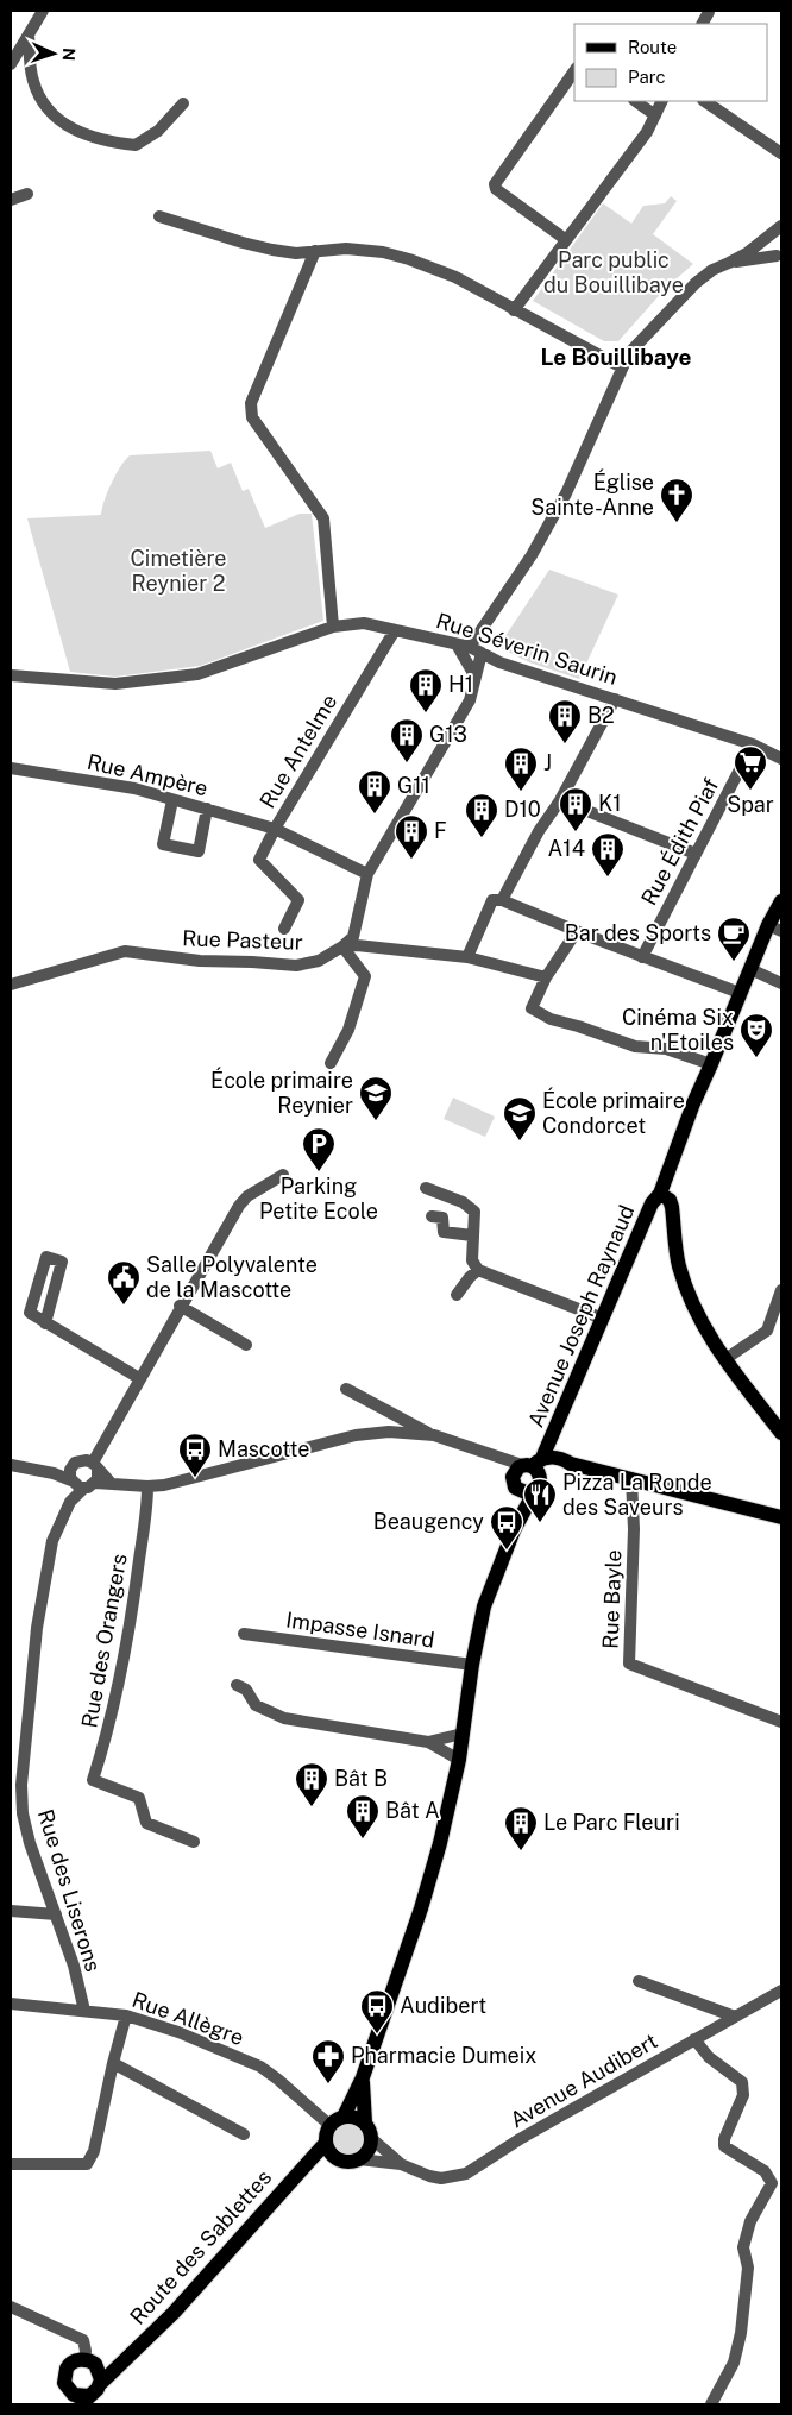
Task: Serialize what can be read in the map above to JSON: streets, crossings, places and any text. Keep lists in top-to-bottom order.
{
  "streets": {
    "main road": ["Avenue Joseph Raynaud", "Route des Sablettes"],
    "street": [
      "Rue Séverin Saurin",
      "Rue Antelme",
      "Rue Ampère",
      "Rue Édith Piaf",
      "Rue Pasteur",
      "Rue Bayle",
      "Impasse Isnard",
      "Rue des Orangers",
      "Rue des Liserons",
      "Rue Allègre",
      "Avenue Audibert"
    ]
  },
  "crossings": [
    ["Rue Séverin Saurin", "Rue Antelme"],
    ["Rue Séverin Saurin", "Rue Édith Piaf"],
    ["Rue Antelme", "Rue Ampère"],
    ["Avenue Joseph Raynaud", "Impasse Isnard"],
    ["Avenue Joseph Raynaud", "Rue Allègre"],
    ["Avenue Joseph Raynaud", "Avenue Audibert"],
    ["Avenue Joseph Raynaud", "Route des Sablettes"],
    ["Rue des Liserons", "Rue Allègre"],
    ["Rue Allègre", "Avenue Audibert"],
    ["Rue Allègre", "Route des Sablettes"],
    ["Avenue Audibert", "Route des Sablettes"]
  ],
  "districts": ["Le Bouillibaye"],
  "parks": ["Parc public du Bouillibaye", "Cimetière Reynier 2"],
  "places": {
    "church": ["Église Sainte-Anne"],
    "building": [
      "H1",
      "B2",
      "G13",
      "J",
      "G11",
      "K1",
      "D10",
      "F",
      "A14",
      "Bât B",
      "Bât A",
      "Le Parc Fleuri"
    ],
    "supermarket": ["Spar"],
    "cafe": ["Bar des Sports"],
    "theatre": ["Cinéma Six n'Etoiles"],
    "school or university": ["École primaire Reynier", "École primaire Condorcet"],
    "parking": ["Parking Petite Ecole"],
    "public building": ["Salle Polyvalente de la Mascotte"],
    "bus stop": ["Mascotte", "Beaugency", "Audibert"],
    "restaurant": ["Pizza La Ronde des Saveurs"],
    "pharmacy": ["Pharmacie Dumeix"]
  },
  "legend": ["Route", "Parc"],
  "north": "right"
}
